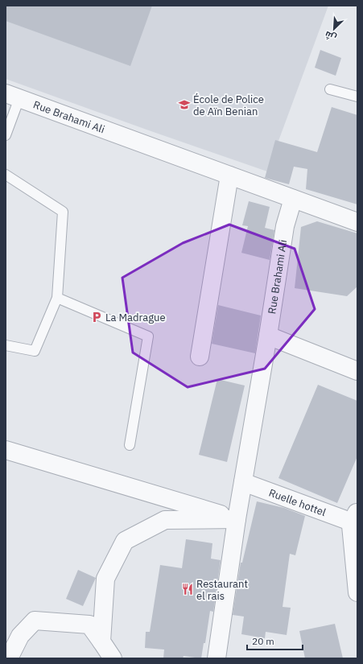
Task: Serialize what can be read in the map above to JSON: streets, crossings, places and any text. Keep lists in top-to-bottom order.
{
  "streets": {
    "street": ["Rue Brahami Ali", "Ruelle hottel"]
  },
  "crossings": [
    ["Rue Brahami Ali", "Ruelle hottel"]
  ],
  "places": {
    "school or university": ["École de Police de Aïn Benian"],
    "parking": ["La Madrague"],
    "restaurant": ["Restaurant el rais"]
  },
  "scale_bar": "20 m",
  "north": "bottom left"
}
